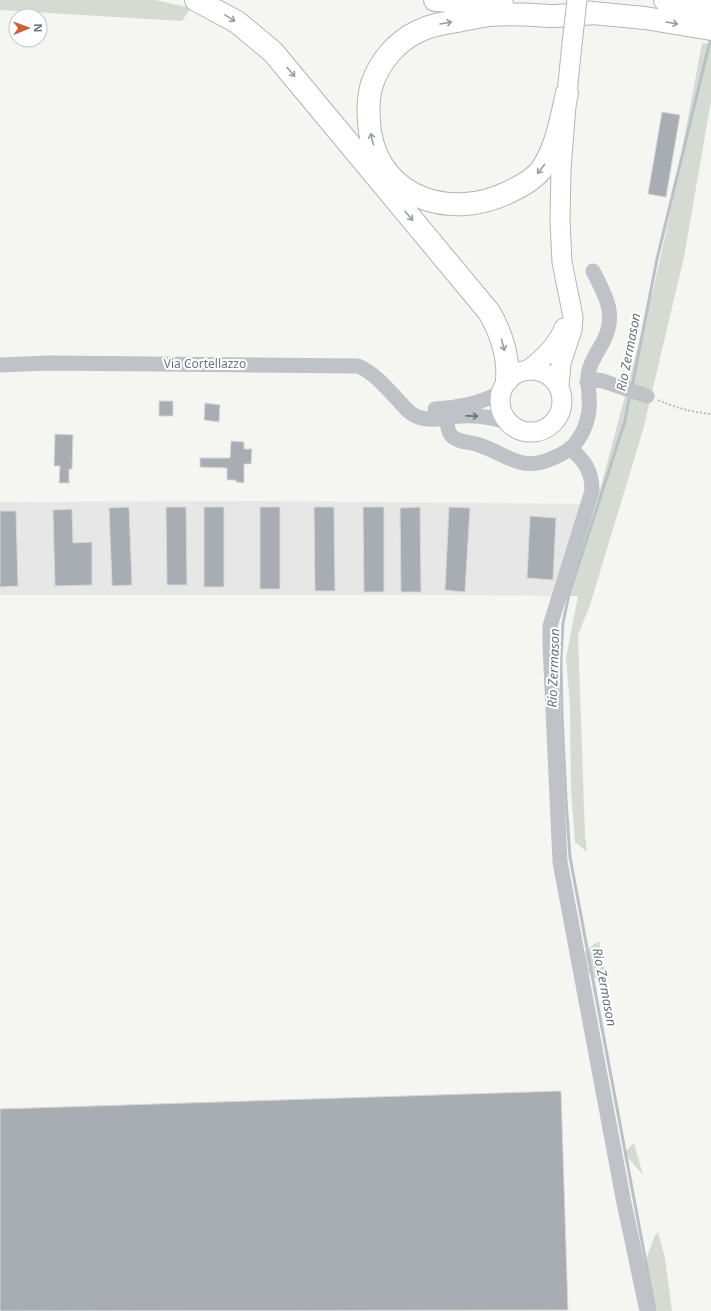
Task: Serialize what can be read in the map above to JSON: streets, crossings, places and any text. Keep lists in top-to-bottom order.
{
  "streets": {
    "street": ["Via Cortellazzo"]
  },
  "water": ["Rio Zermason"],
  "north": "right"
}
